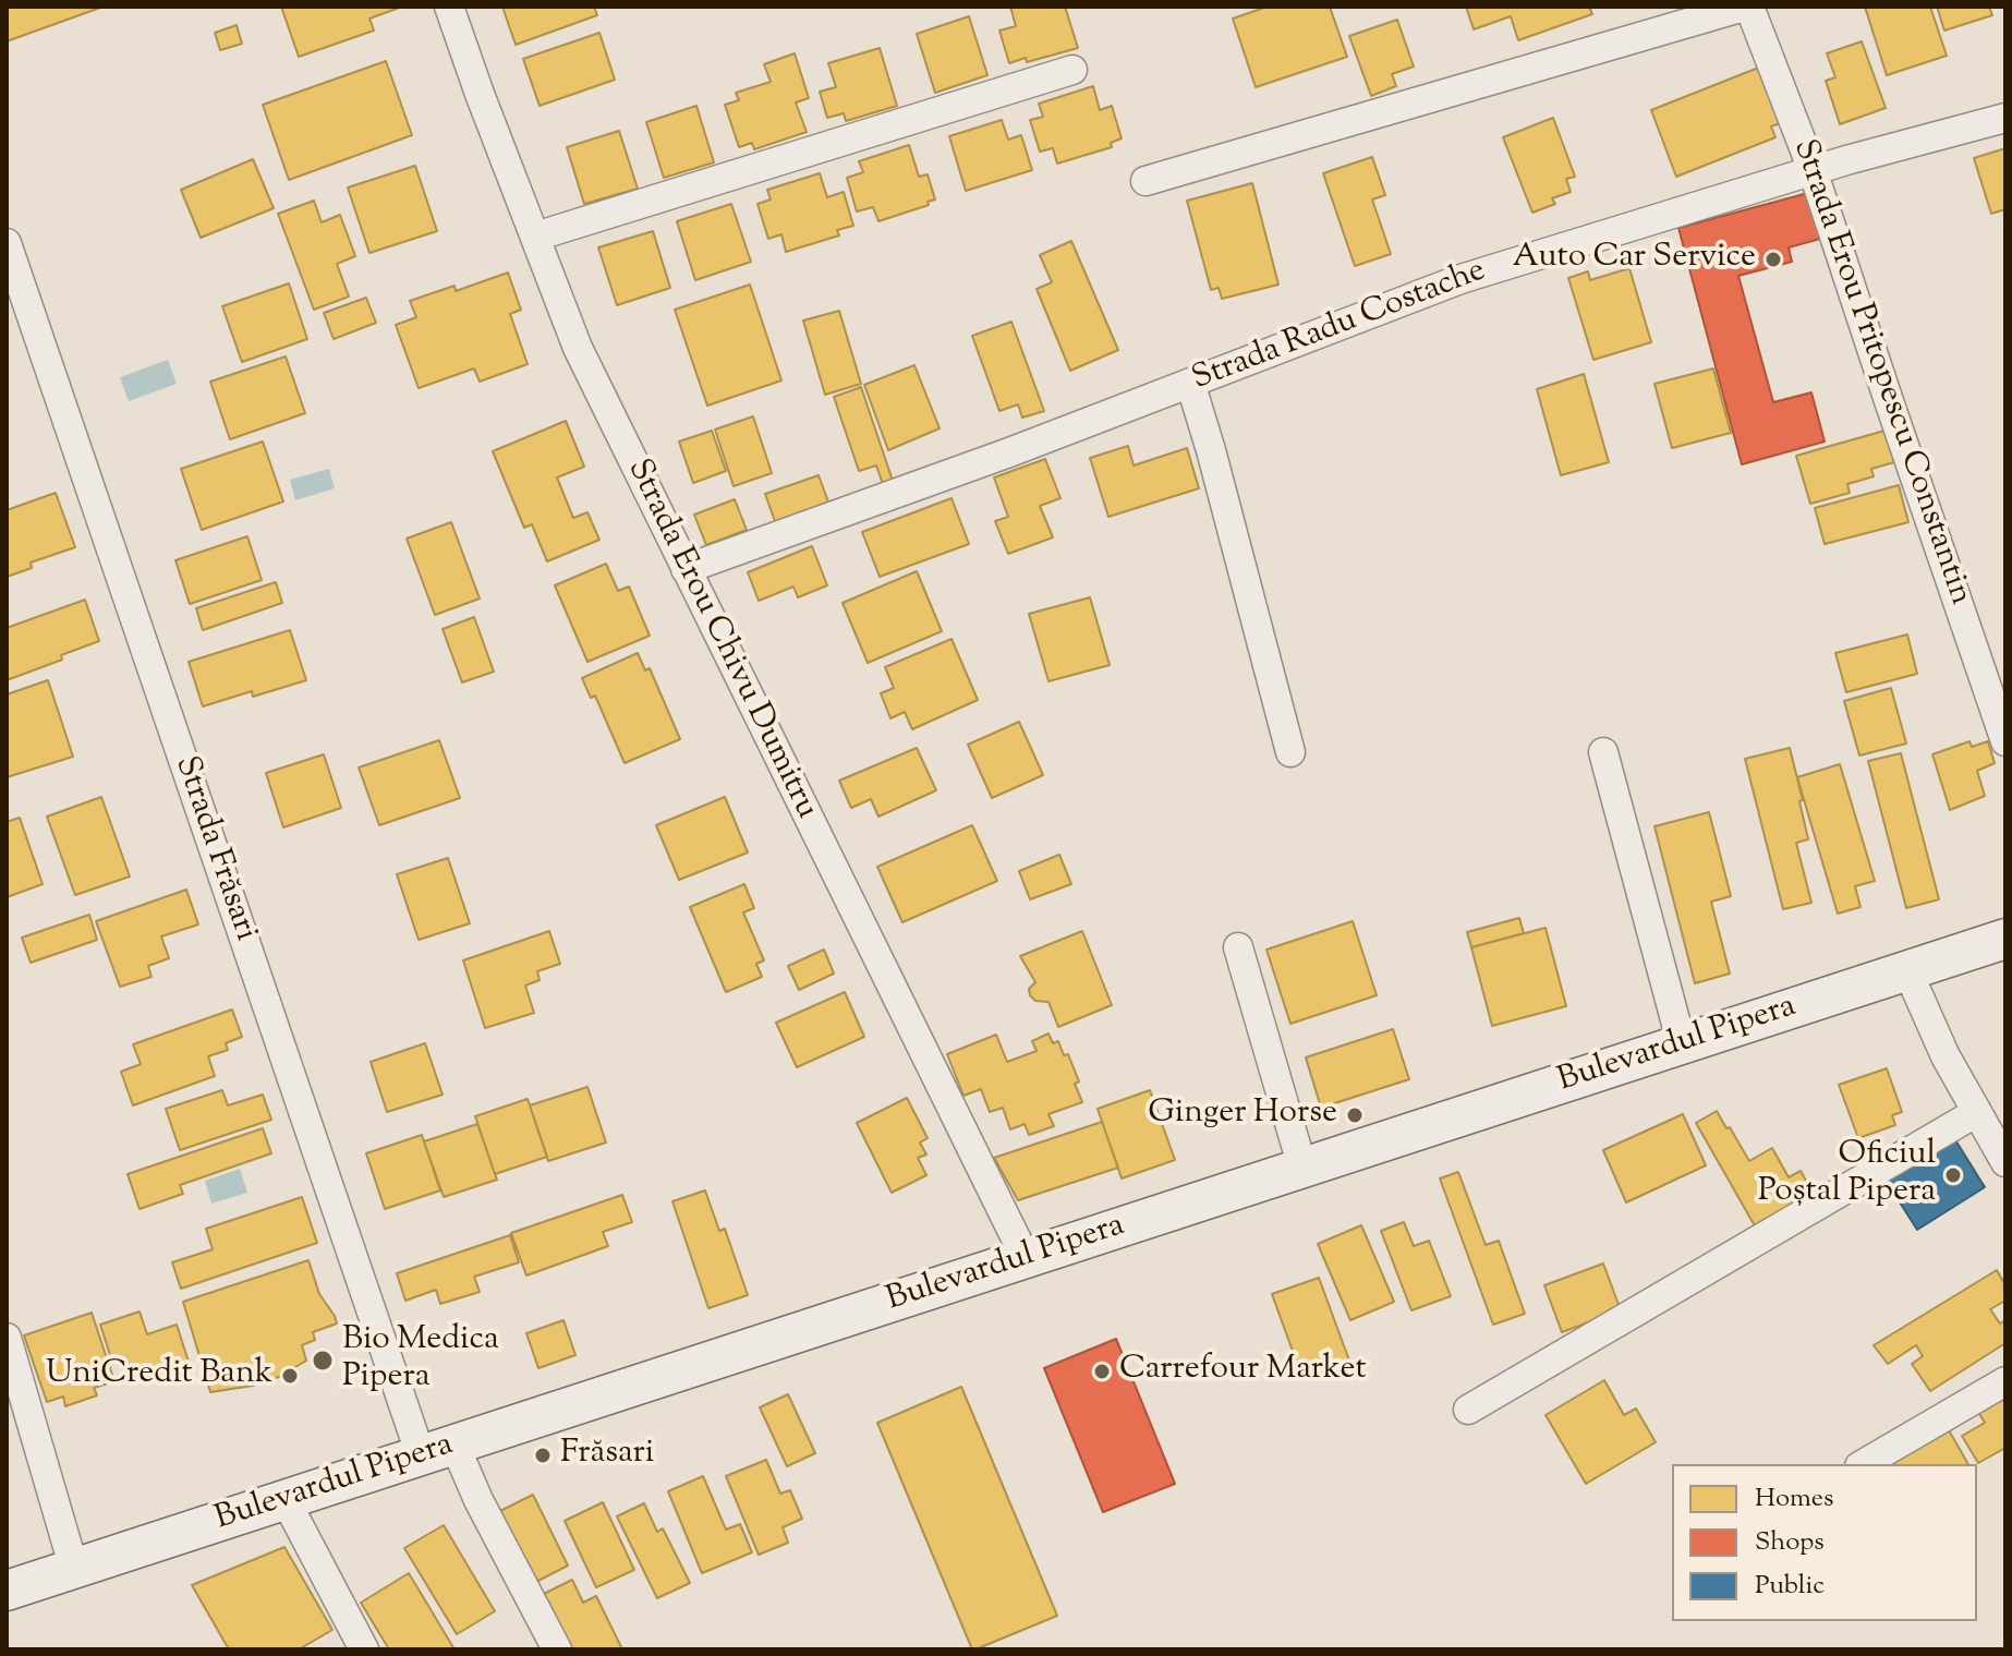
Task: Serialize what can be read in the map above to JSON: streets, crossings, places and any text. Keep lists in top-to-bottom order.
{
  "streets": {
    "main road": ["Bulevardul Pipera"],
    "street": [
      "Strada Radu Costache",
      "Strada Erou Pritopescu Constantin",
      "Strada Erou Chivu Dumitru",
      "Strada Frăsari"
    ]
  },
  "crossings": [
    ["Strada Radu Costache", "Strada Erou Pritopescu Constantin"],
    ["Strada Radu Costache", "Strada Erou Chivu Dumitru"],
    ["Strada Erou Chivu Dumitru", "Bulevardul Pipera"],
    ["Strada Frăsari", "Bulevardul Pipera"]
  ],
  "places": [
    "Auto Car Service",
    "Ginger Horse",
    "Oficiul Poștal Pipera",
    "Bio Medica Pipera",
    "Carrefour Market",
    "UniCredit Bank",
    "Frăsari"
  ],
  "legend": ["Homes", "Shops", "Public"]
}
